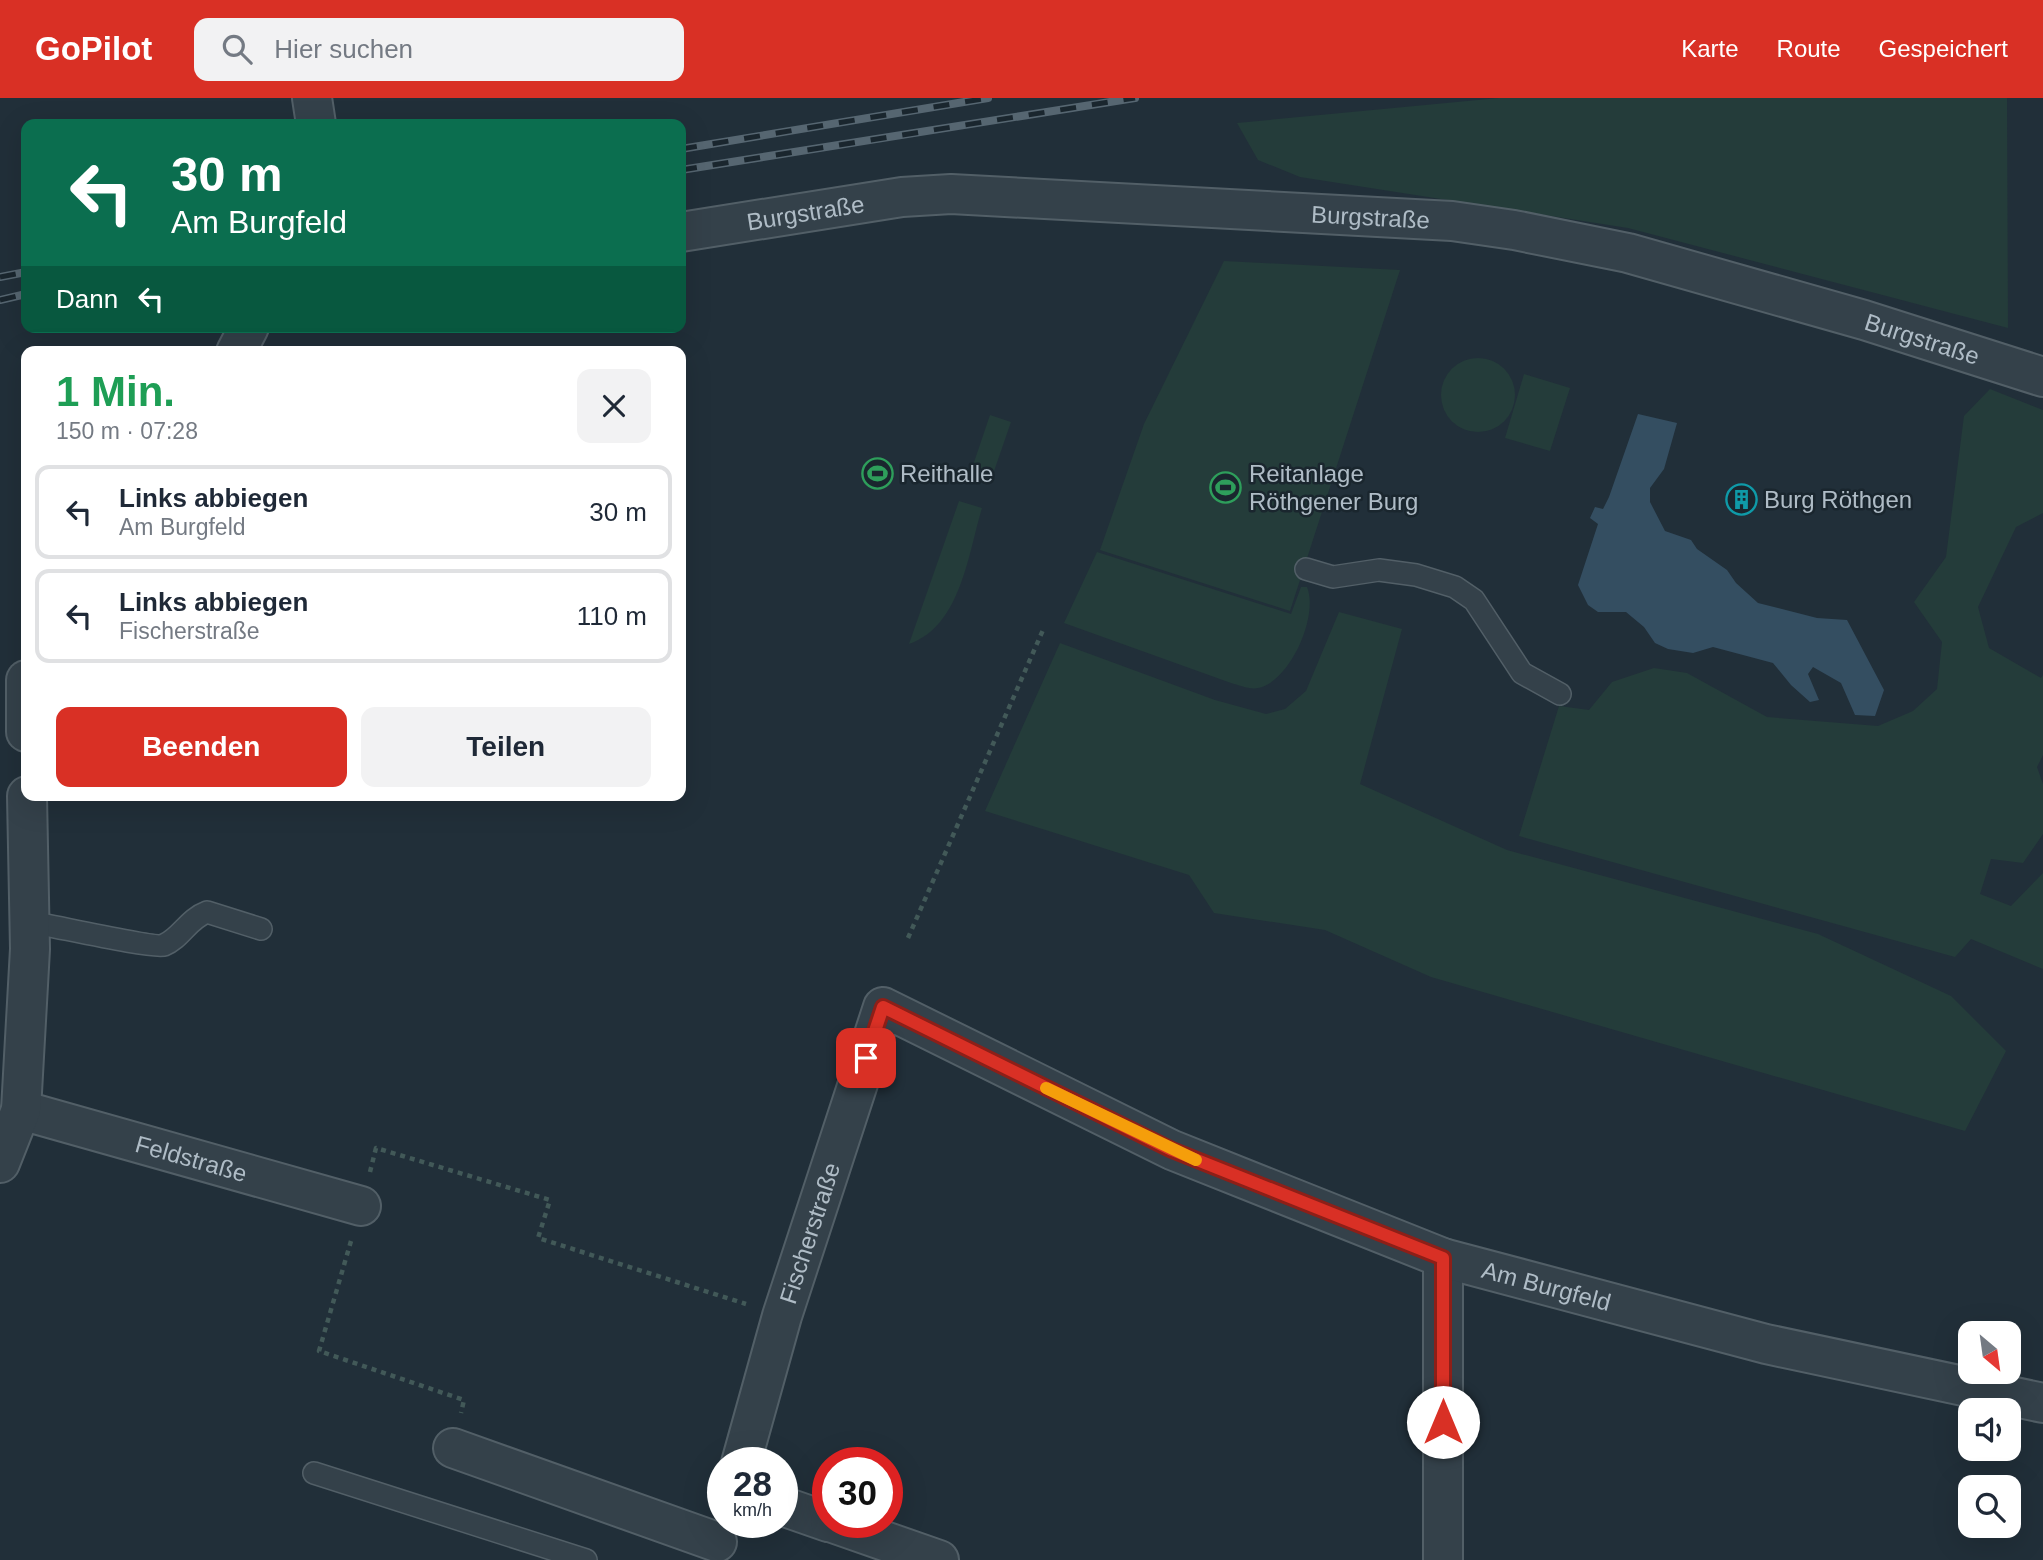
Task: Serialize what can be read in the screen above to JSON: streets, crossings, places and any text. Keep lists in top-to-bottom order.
{
  "streets": {
    "street": [
      "Burgstraße",
      "Feldstraße",
      "Fischerstraße",
      "Am Burgfeld"
    ]
  },
  "crossings": [
    ["Fischerstraße", "Am Burgfeld"]
  ],
  "places": {
    "sports": ["Reithalle", "Reitanlage Röthgener Burg"],
    "building": ["Burg Röthgen"]
  },
  "north": "bottom right",
  "page": {
    "header": "GoPilot",
    "search": "Hier suchen",
    "nav": ["Karte", "Route", "Gespeichert"],
    "turn": ["30 m", "Am Burgfeld"],
    "then": "Dann",
    "heading": ["1 Min.", "150 m · 07:28"],
    "list": [
      {
        "name": "Links abbiegen",
        "note": "Am Burgfeld",
        "value": "30 m"
      },
      {
        "name": "Links abbiegen",
        "note": "Fischerstraße",
        "value": "110 m"
      }
    ],
    "buttons": ["Beenden", "Teilen"],
    "speed": "28 km/h",
    "limit": "30"
  }
}
